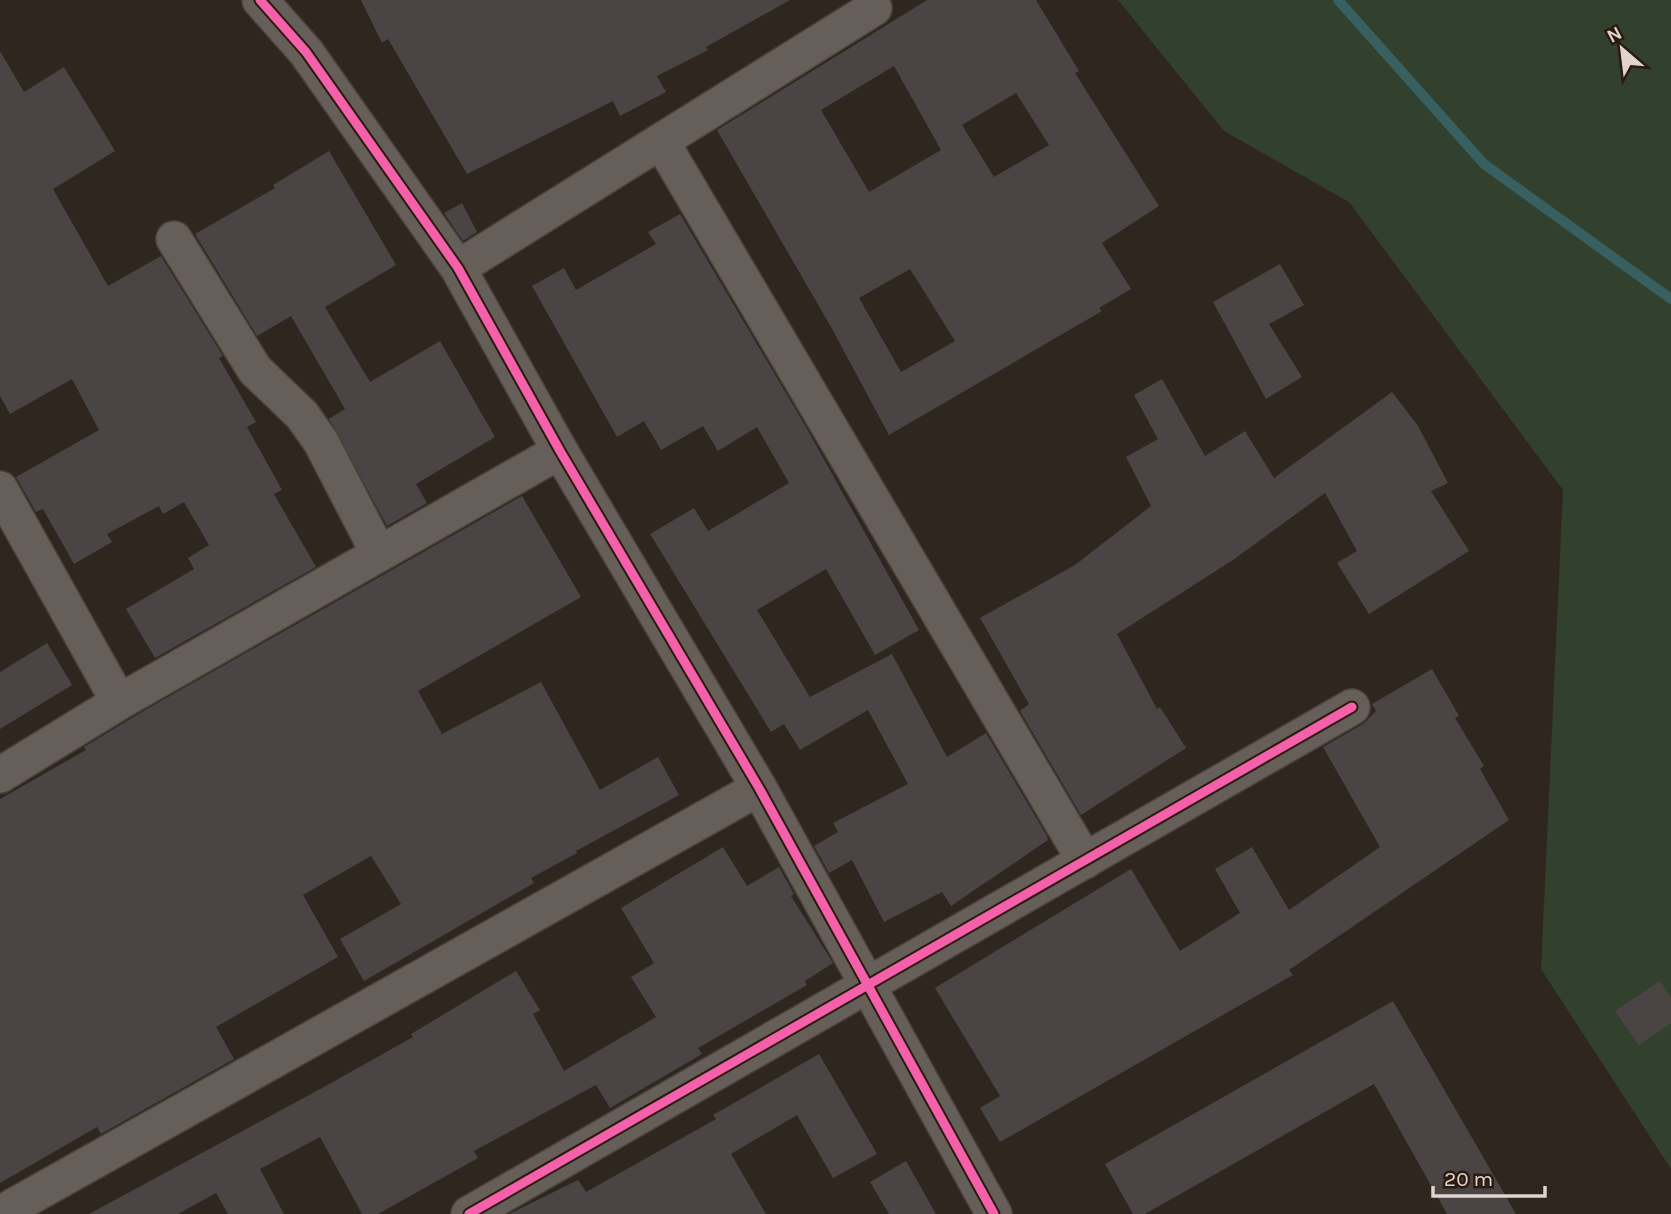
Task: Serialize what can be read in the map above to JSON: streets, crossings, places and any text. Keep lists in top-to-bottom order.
{
  "scale_bar": "20 m",
  "north": "top left"
}
